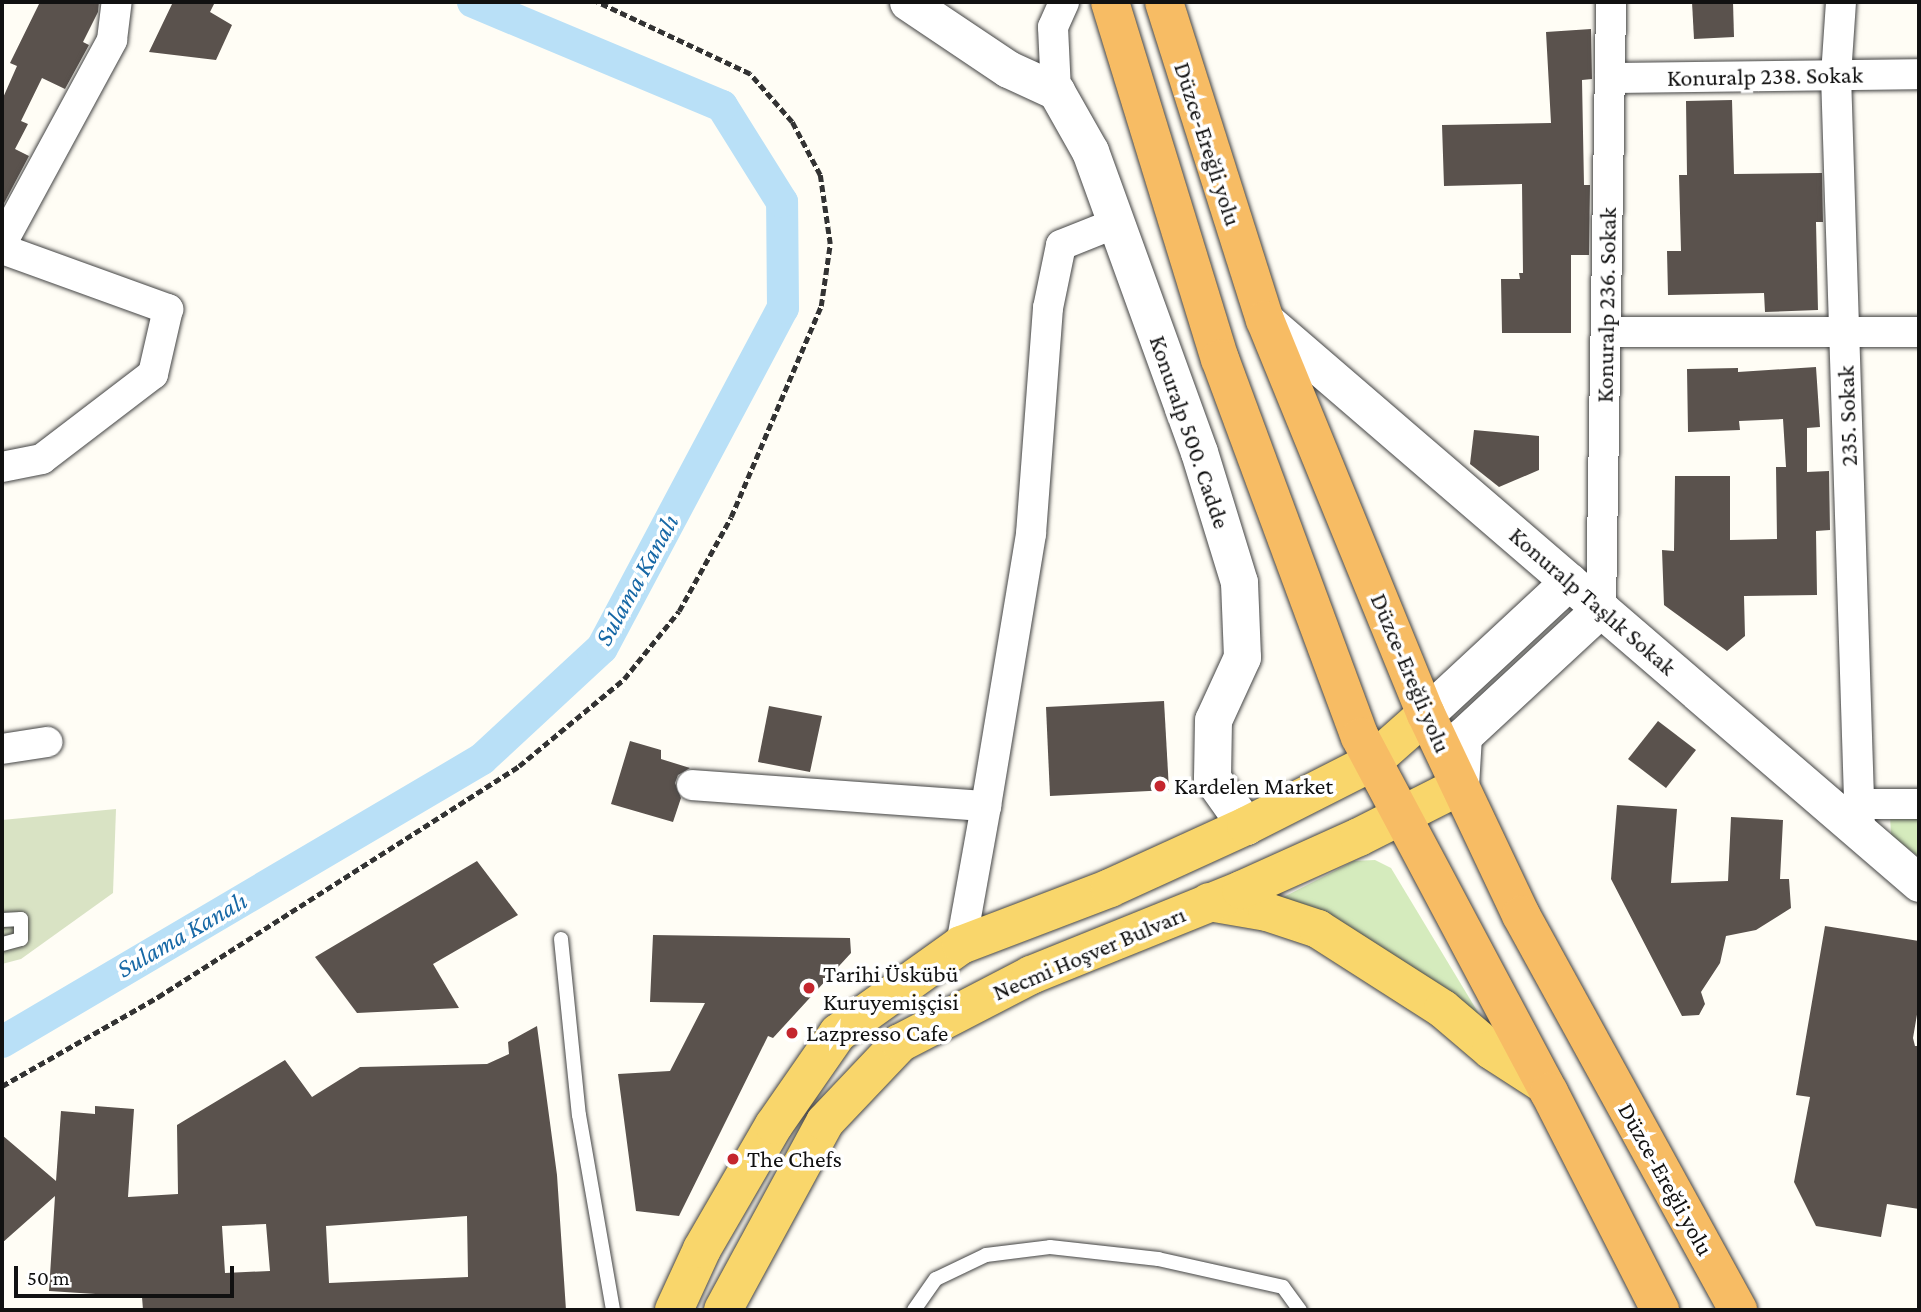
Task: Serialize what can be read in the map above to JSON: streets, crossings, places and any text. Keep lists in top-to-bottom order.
{
  "streets": {
    "highway": ["Düzce-Ereğli yolu"],
    "main road": ["Necmi Hoşver Bulvarı"],
    "street": [
      "Konuralp 238. Sokak",
      "Konuralp 236. Sokak",
      "235. Sokak",
      "Konuralp 500. Cadde",
      "Konuralp Taşlık Sokak"
    ]
  },
  "crossings": [
    ["Konuralp 238. Sokak", "Konuralp 236. Sokak"],
    ["Konuralp 238. Sokak", "235. Sokak"],
    ["Düzce-Ereğli yolu", "Konuralp Taşlık Sokak"],
    ["Düzce-Ereğli yolu", "Necmi Hoşver Bulvarı"],
    ["Konuralp 236. Sokak", "Konuralp Taşlık Sokak"],
    ["235. Sokak", "Konuralp Taşlık Sokak"]
  ],
  "water": ["Sulama Kanalı"],
  "places": [
    "Kardelen Market",
    "Tarihi Üskübü Kuruyemişçisi",
    "Lazpresso Cafe",
    "The Chefs"
  ],
  "scale_bar": "50 m"
}
